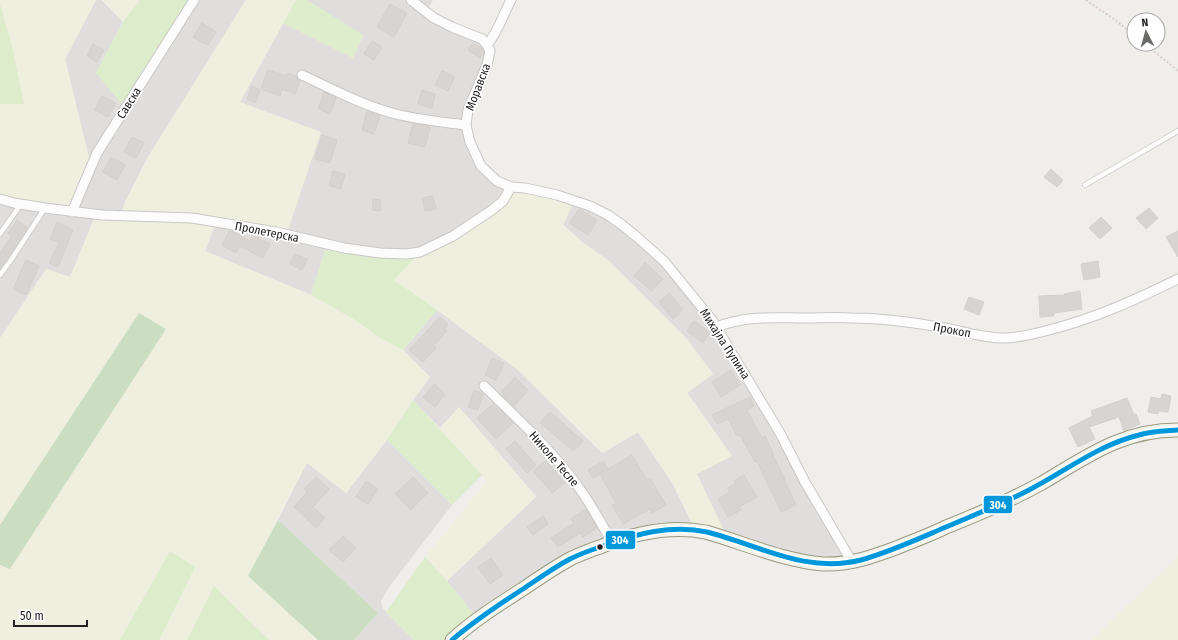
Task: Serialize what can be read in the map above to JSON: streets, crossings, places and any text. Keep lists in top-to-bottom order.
{
  "streets": {
    "street": [
      "Моравска",
      "Савска",
      "Пролетерска",
      "Прокоп",
      "Михајла Пупина",
      "Николе Тесле"
    ]
  },
  "crossings": [
    ["Моравска", "Пролетерска"],
    ["Моравска", "Михајла Пупина"],
    ["Савска", "Пролетерска"],
    ["Пролетерска", "Михајла Пупина"],
    ["Прокоп", "Михајла Пупина"]
  ],
  "lines": ["transit line 304"],
  "scale_bar": "50 m",
  "north": "top"
}
